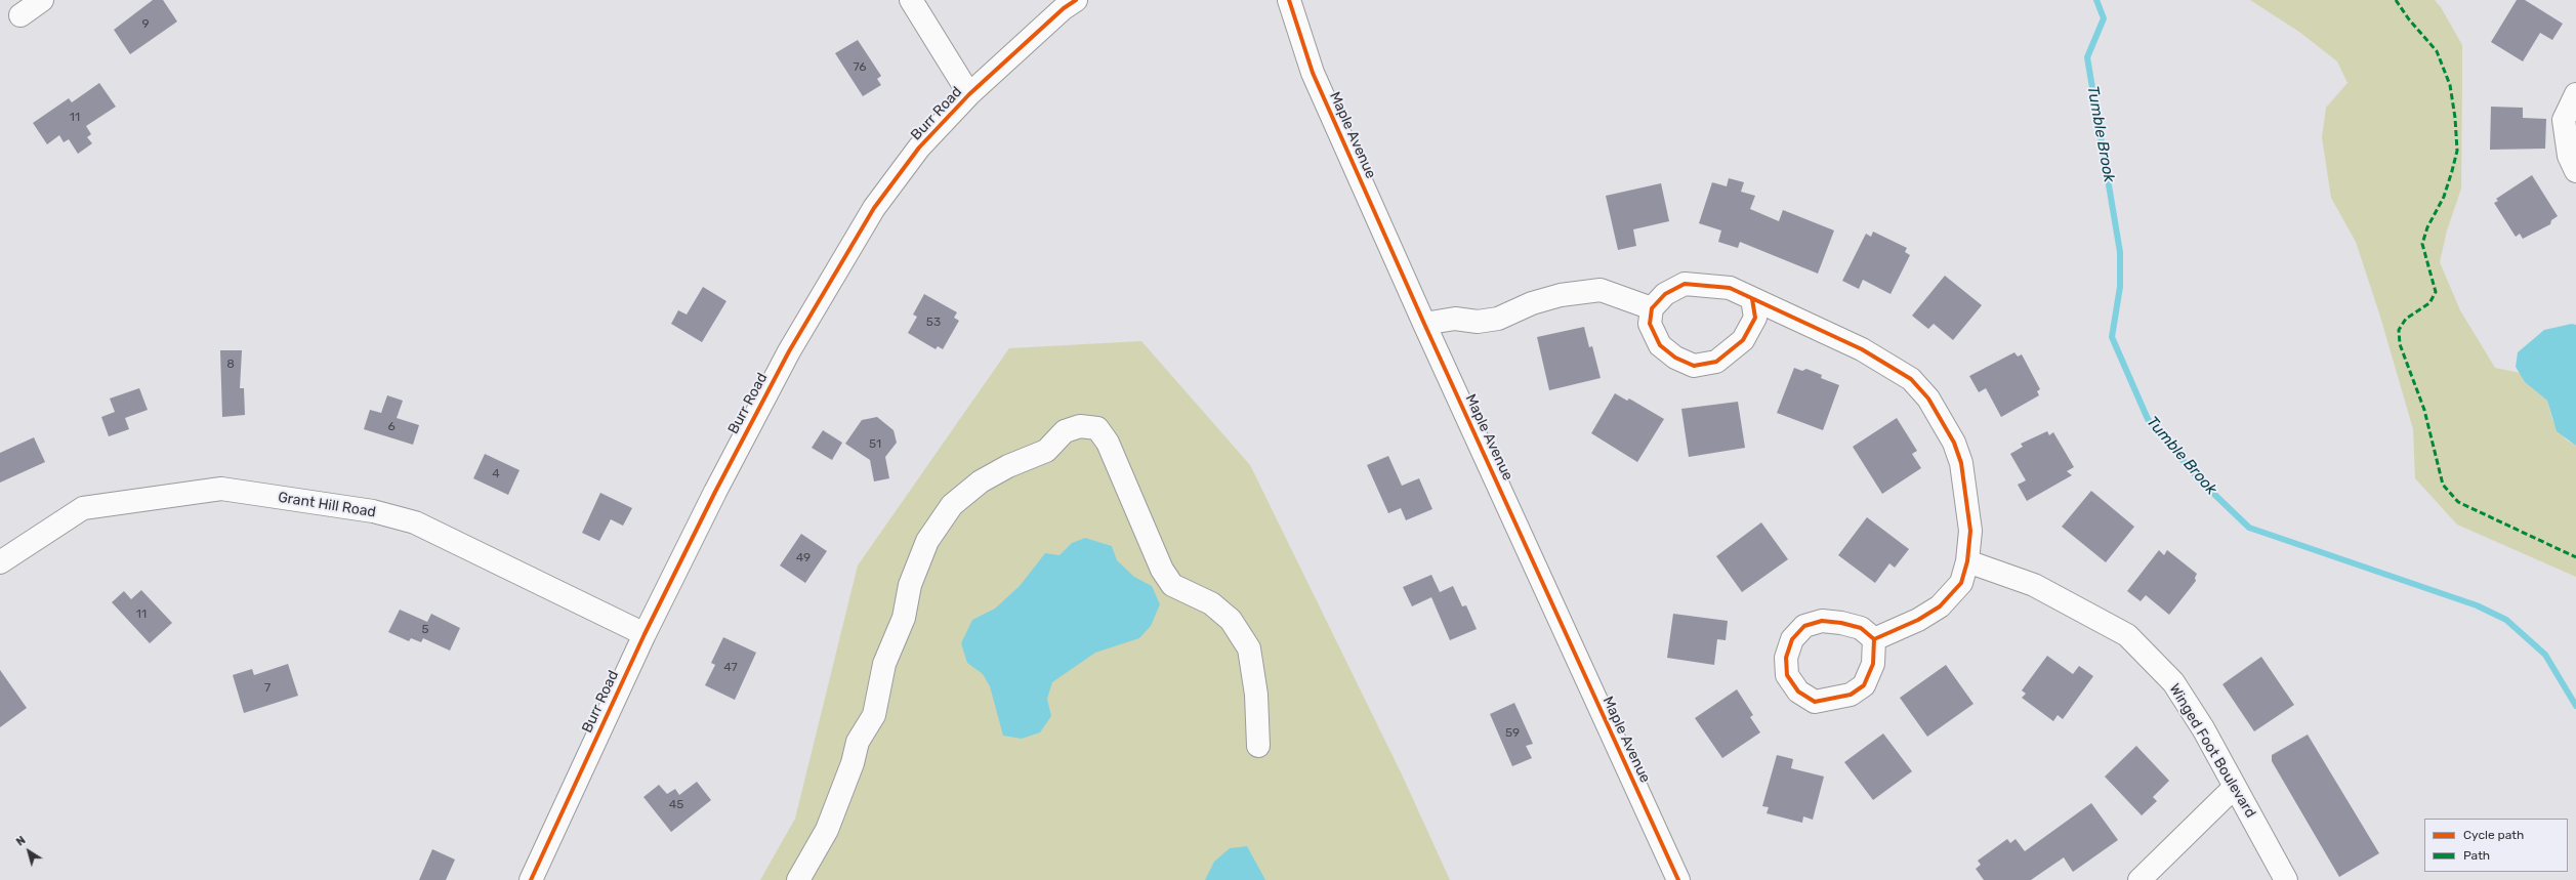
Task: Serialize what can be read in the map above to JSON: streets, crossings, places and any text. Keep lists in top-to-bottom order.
{
  "streets": {
    "street": [
      "Burr Road",
      "Maple Avenue",
      "Grant Hill Road",
      "Winged Foot Boulevard"
    ]
  },
  "crossings": [
    ["Burr Road", "Grant Hill Road"]
  ],
  "water": ["Tumble Brook"],
  "house_numbers": [
    "9",
    "76",
    "11",
    "53",
    "8",
    "6",
    "51",
    "4",
    "49",
    "11",
    "5",
    "47",
    "7",
    "59",
    "45"
  ],
  "legend": ["Cycle path", "Path"],
  "north": "top left"
}
